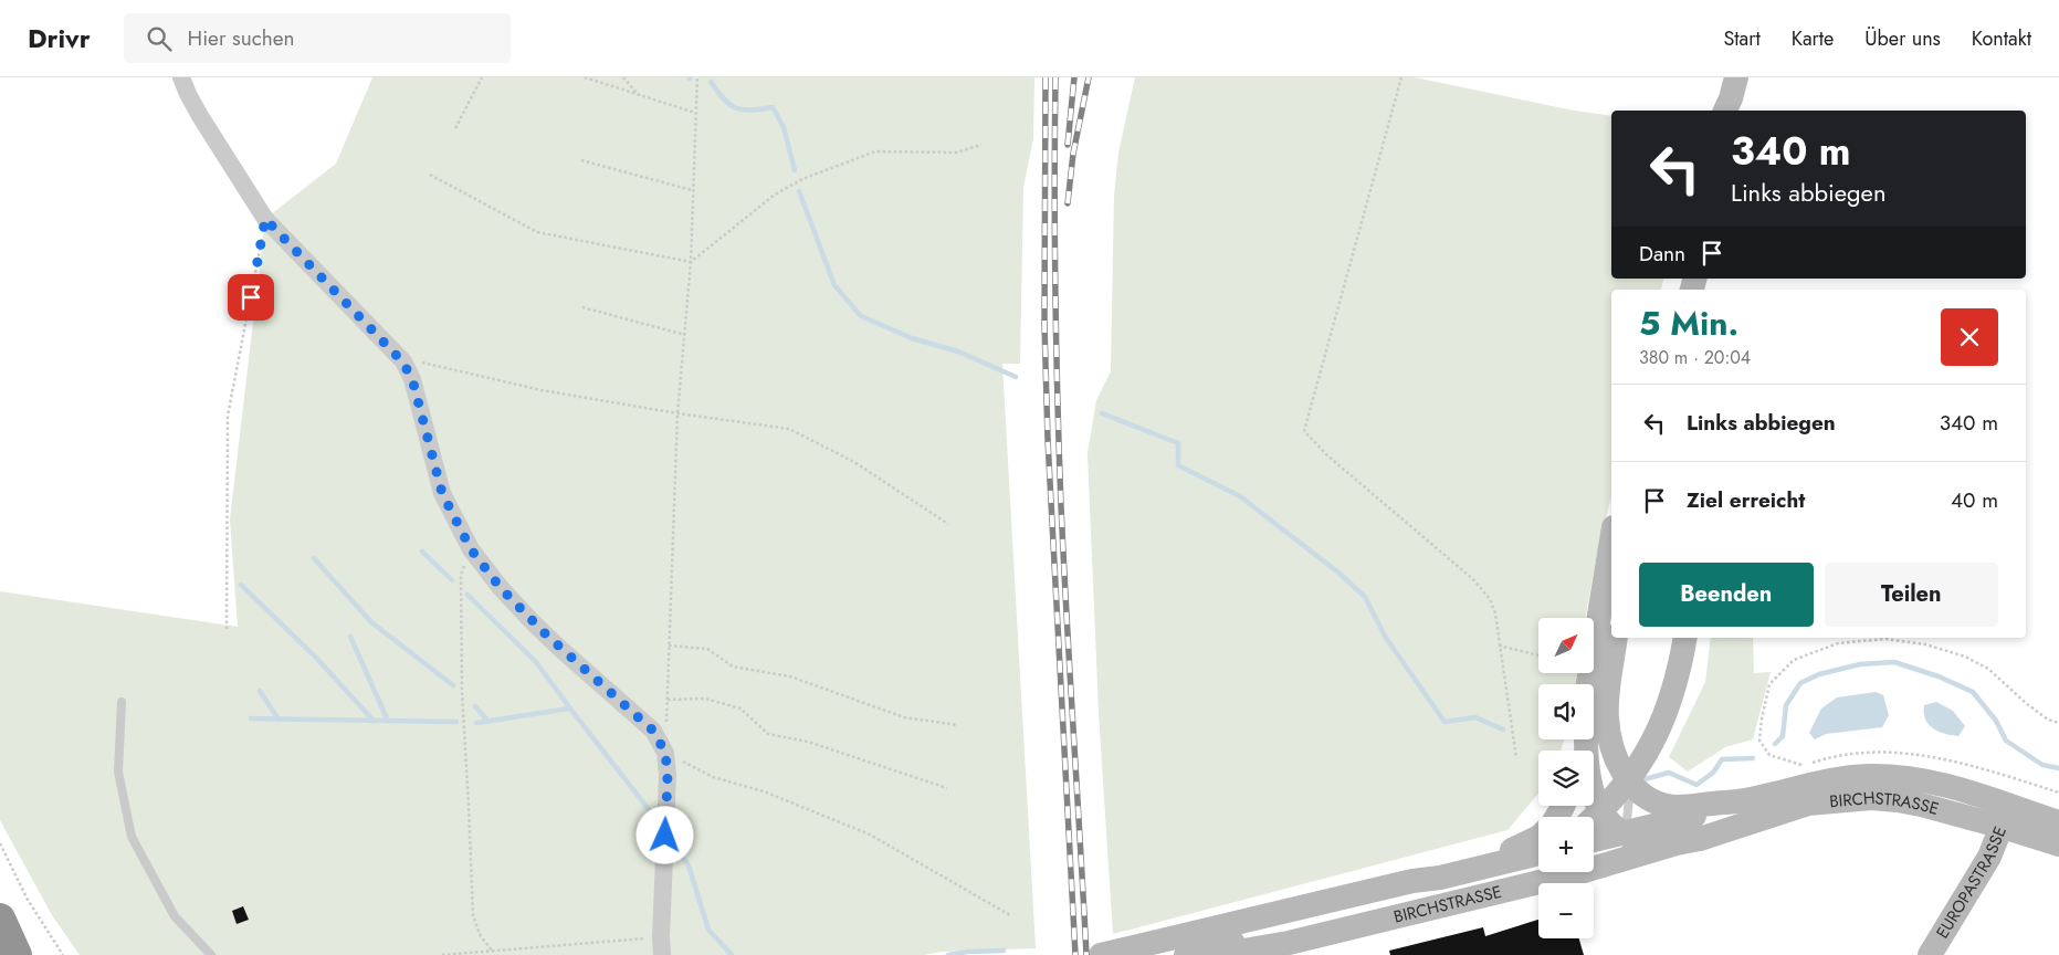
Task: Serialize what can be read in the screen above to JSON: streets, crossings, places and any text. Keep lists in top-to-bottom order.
{
  "streets": {
    "main road": ["BIRCHSTRASSE", "EUROPASTRASSE"]
  },
  "crossings": [
    ["BIRCHSTRASSE", "EUROPASTRASSE"]
  ],
  "north": "top right",
  "page": {
    "header": "Drivr",
    "search": "Hier suchen",
    "nav": [
      "Start",
      "Karte",
      "Über uns",
      "Kontakt"
    ],
    "turn": ["340 m", "Links abbiegen"],
    "then": "Dann",
    "heading": ["5 Min.", "380 m · 20:04"],
    "list": [
      {
        "name": "Links abbiegen",
        "value": "340 m"
      },
      {
        "name": "Ziel erreicht",
        "value": "40 m"
      }
    ],
    "buttons": ["Beenden", "Teilen"],
    "map_buttons": ["+", "−"]
  }
}
